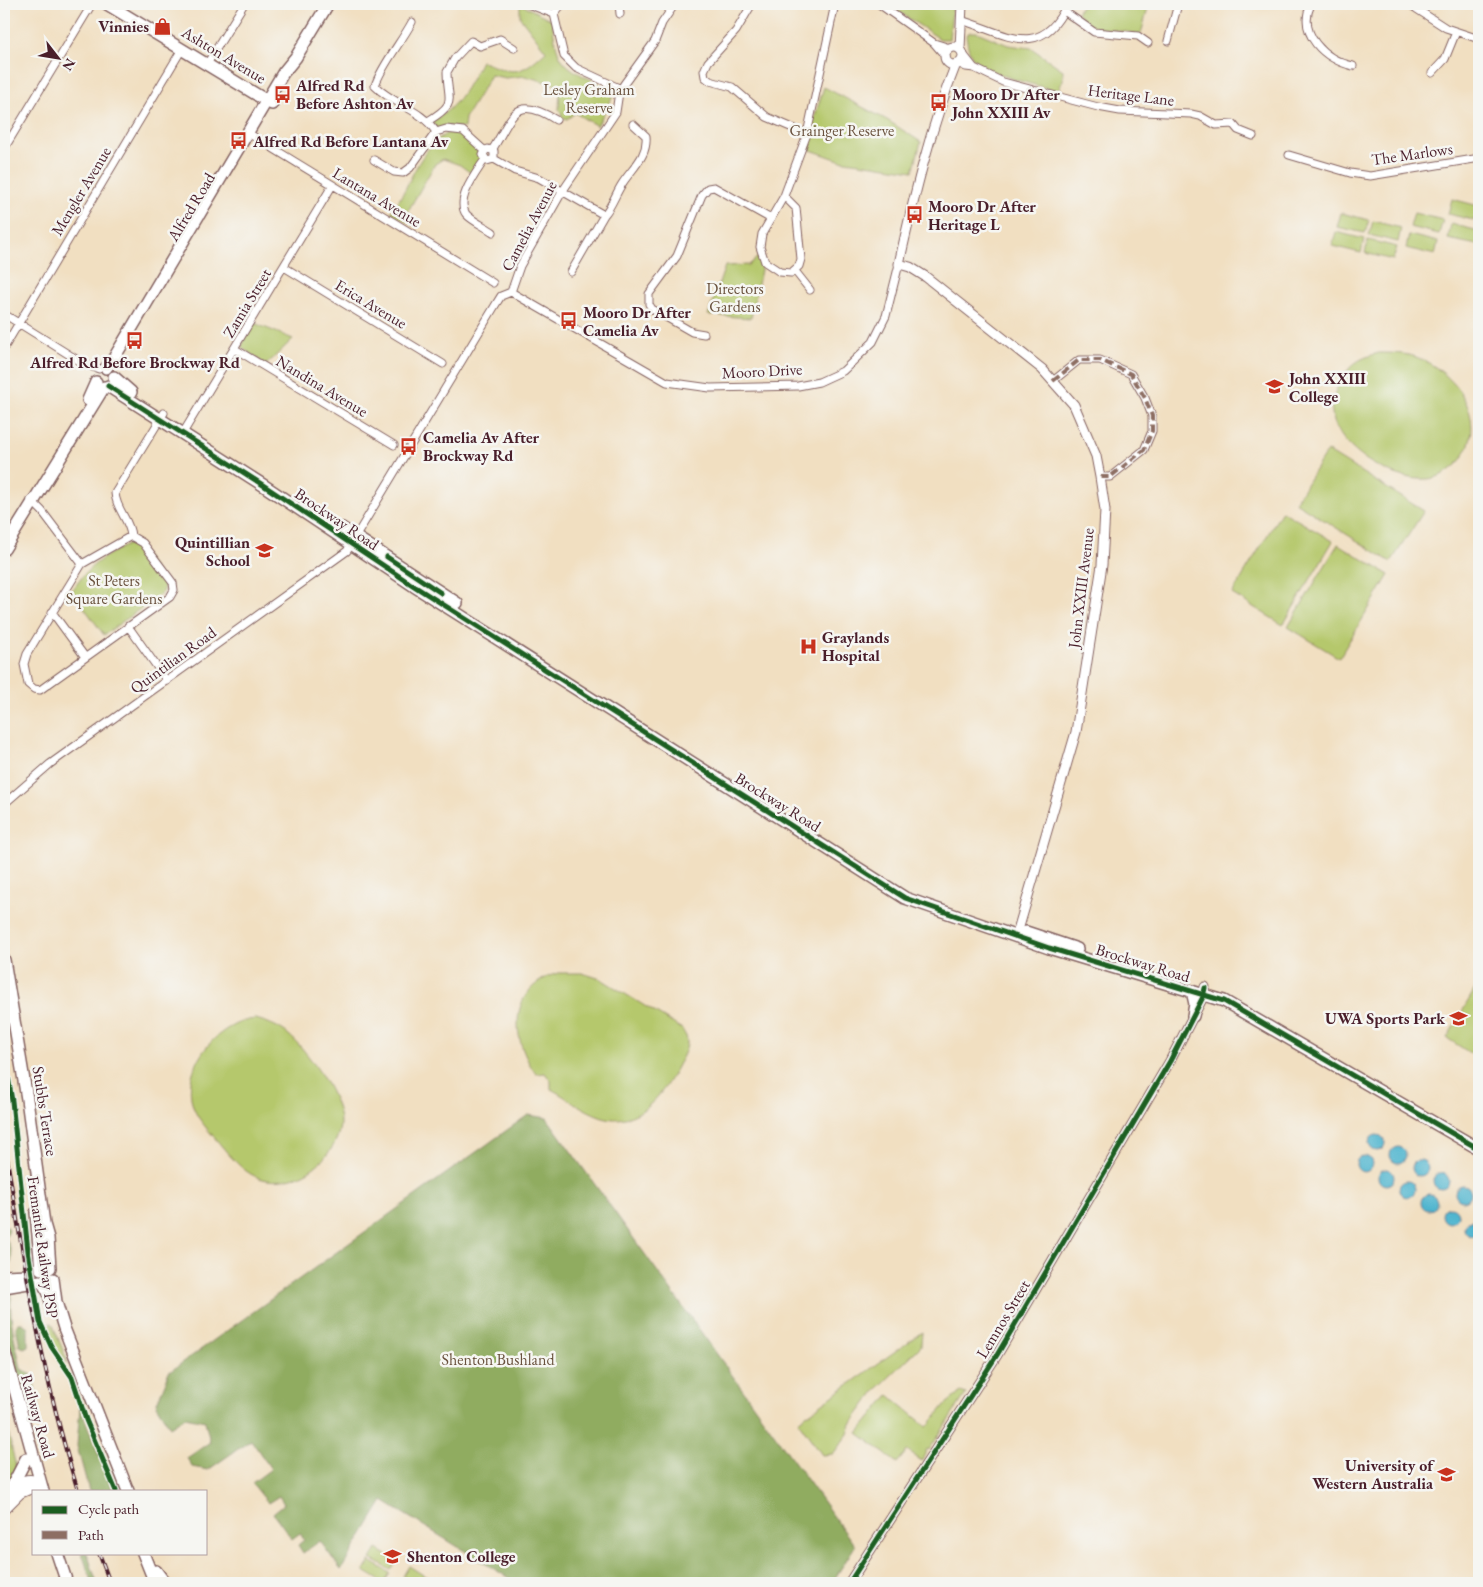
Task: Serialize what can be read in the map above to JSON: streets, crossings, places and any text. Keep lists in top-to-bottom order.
{
  "streets": {
    "main road": [
      "Ashton Avenue",
      "Alfred Road",
      "Brockway Road",
      "Stubbs Terrace",
      "Railway Road"
    ],
    "street": [
      "Heritage Lane",
      "The Marlows",
      "Mengler Avenue",
      "Lantana Avenue",
      "Camelia Avenue",
      "Zamia Street",
      "Erica Avenue",
      "Mooro Drive",
      "Nandina Avenue",
      "John XXIII Avenue",
      "Quintilian Road",
      "Lemnos Street"
    ],
    "cycle path": ["Fremantle Railway PSP"]
  },
  "crossings": [
    ["Ashton Avenue", "Mengler Avenue"],
    ["Ashton Avenue", "Alfred Road"],
    ["Heritage Lane", "Mooro Drive"],
    ["Mengler Avenue", "Brockway Road"],
    ["Lantana Avenue", "Alfred Road"],
    ["Lantana Avenue", "Zamia Street"],
    ["Alfred Road", "Brockway Road"],
    ["Camelia Avenue", "Mooro Drive"],
    ["Camelia Avenue", "Brockway Road"],
    ["Camelia Avenue", "Quintilian Road"],
    ["Zamia Street", "Erica Avenue"],
    ["Zamia Street", "Nandina Avenue"],
    ["Zamia Street", "Brockway Road"],
    ["Mooro Drive", "John XXIII Avenue"],
    ["Brockway Road", "John XXIII Avenue"],
    ["Brockway Road", "Quintilian Road"],
    ["Brockway Road", "Lemnos Street"]
  ],
  "parks": [
    "Lesley Graham Reserve",
    "Grainger Reserve",
    "Directors Gardens",
    "St Peters Square Gardens",
    "Shenton Bushland"
  ],
  "places": {
    "shop": ["Vinnies"],
    "bus stop": [
      "Alfred Rd Before Ashton Av",
      "Mooro Dr After John XXIII Av",
      "Alfred Rd Before Lantana Av",
      "Mooro Dr After Heritage L",
      "Mooro Dr After Camelia Av",
      "Alfred Rd Before Brockway Rd",
      "Camelia Av After Brockway Rd"
    ],
    "school or university": [
      "John XXIII College",
      "Quintillian School",
      "UWA Sports Park",
      "University of Western Australia",
      "Shenton College"
    ],
    "hospital": ["Graylands Hospital"]
  },
  "legend": ["Cycle path", "Path"],
  "north": "bottom right"
}
